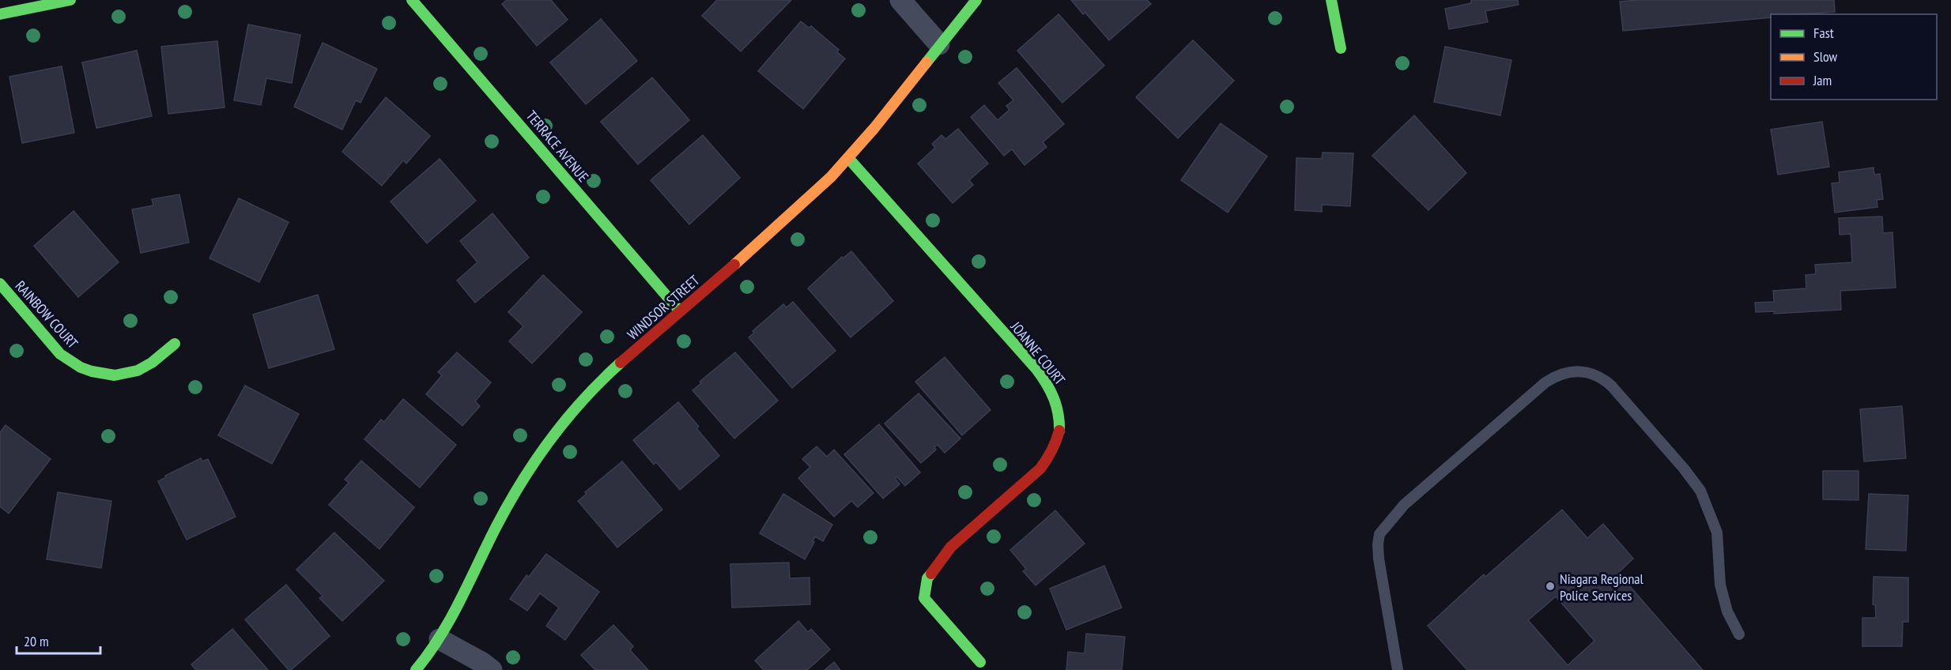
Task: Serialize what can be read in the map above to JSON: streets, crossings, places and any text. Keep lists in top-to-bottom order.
{
  "streets": {
    "street": [
      "TERRACE AVENUE",
      "WINDSOR STREET",
      "RAINBOW COURT",
      "JOANNE COURT"
    ]
  },
  "crossings": [
    ["TERRACE AVENUE", "WINDSOR STREET"],
    ["WINDSOR STREET", "JOANNE COURT"]
  ],
  "places": ["Niagara Regional Police Services"],
  "legend": ["Fast", "Slow", "Jam"],
  "scale_bar": "20 m"
}
